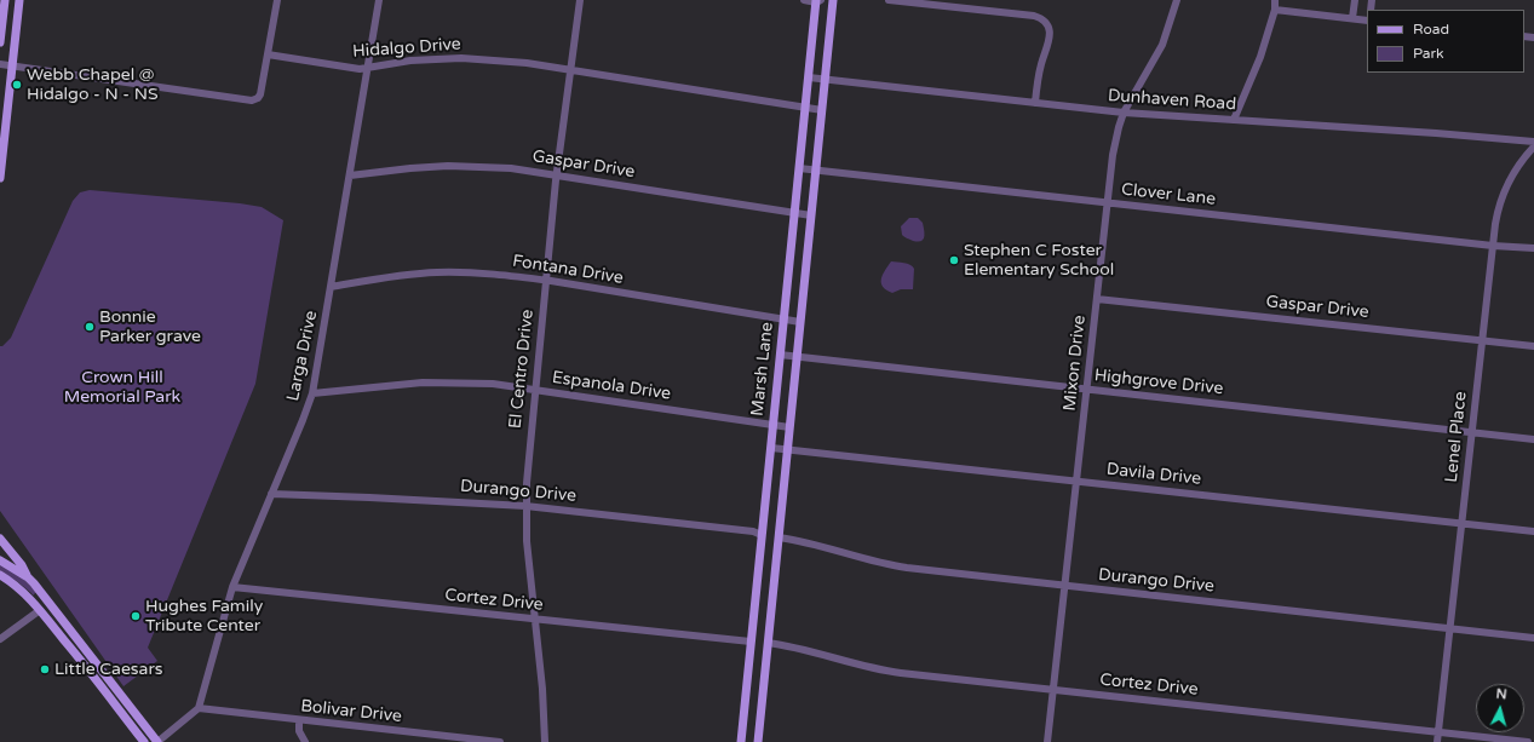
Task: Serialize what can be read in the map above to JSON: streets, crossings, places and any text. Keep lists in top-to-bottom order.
{
  "streets": {
    "main road": ["Marsh Lane"],
    "street": [
      "Hidalgo Drive",
      "Dunhaven Road",
      "Gaspar Drive",
      "Clover Lane",
      "Fontana Drive",
      "Larga Drive",
      "Mixon Drive",
      "El Centro Drive",
      "Highgrove Drive",
      "Espanola Drive",
      "Lenel Place",
      "Davila Drive",
      "Durango Drive",
      "Cortez Drive",
      "Bolivar Drive"
    ]
  },
  "crossings": [
    ["Hidalgo Drive", "Larga Drive"],
    ["Hidalgo Drive", "El Centro Drive"],
    ["Hidalgo Drive", "Marsh Lane"],
    ["Dunhaven Road", "Mixon Drive"],
    ["Dunhaven Road", "Marsh Lane"],
    ["Gaspar Drive", "Larga Drive"],
    ["Gaspar Drive", "Mixon Drive"],
    ["Gaspar Drive", "El Centro Drive"],
    ["Gaspar Drive", "Marsh Lane"],
    ["Gaspar Drive", "Lenel Place"],
    ["Clover Lane", "Mixon Drive"],
    ["Clover Lane", "Marsh Lane"],
    ["Clover Lane", "Lenel Place"],
    ["Fontana Drive", "Larga Drive"],
    ["Fontana Drive", "El Centro Drive"],
    ["Fontana Drive", "Marsh Lane"],
    ["Larga Drive", "Espanola Drive"],
    ["Larga Drive", "Durango Drive"],
    ["Larga Drive", "Cortez Drive"],
    ["Larga Drive", "Bolivar Drive"],
    ["Mixon Drive", "Highgrove Drive"],
    ["Mixon Drive", "Davila Drive"],
    ["Mixon Drive", "Durango Drive"],
    ["Mixon Drive", "Cortez Drive"],
    ["El Centro Drive", "Espanola Drive"],
    ["El Centro Drive", "Durango Drive"],
    ["El Centro Drive", "Cortez Drive"],
    ["Marsh Lane", "Highgrove Drive"],
    ["Marsh Lane", "Espanola Drive"],
    ["Marsh Lane", "Davila Drive"],
    ["Marsh Lane", "Durango Drive"],
    ["Marsh Lane", "Cortez Drive"],
    ["Highgrove Drive", "Lenel Place"],
    ["Lenel Place", "Davila Drive"],
    ["Lenel Place", "Durango Drive"],
    ["Lenel Place", "Cortez Drive"]
  ],
  "parks": ["Crown Hill Memorial Park"],
  "places": [
    "Webb Chapel @ Hidalgo - N - NS",
    "Stephen C Foster Elementary School",
    "Bonnie Parker grave",
    "Hughes Family Tribute Center",
    "Little Caesars"
  ],
  "legend": ["Road", "Park"],
  "north": "top"
}
